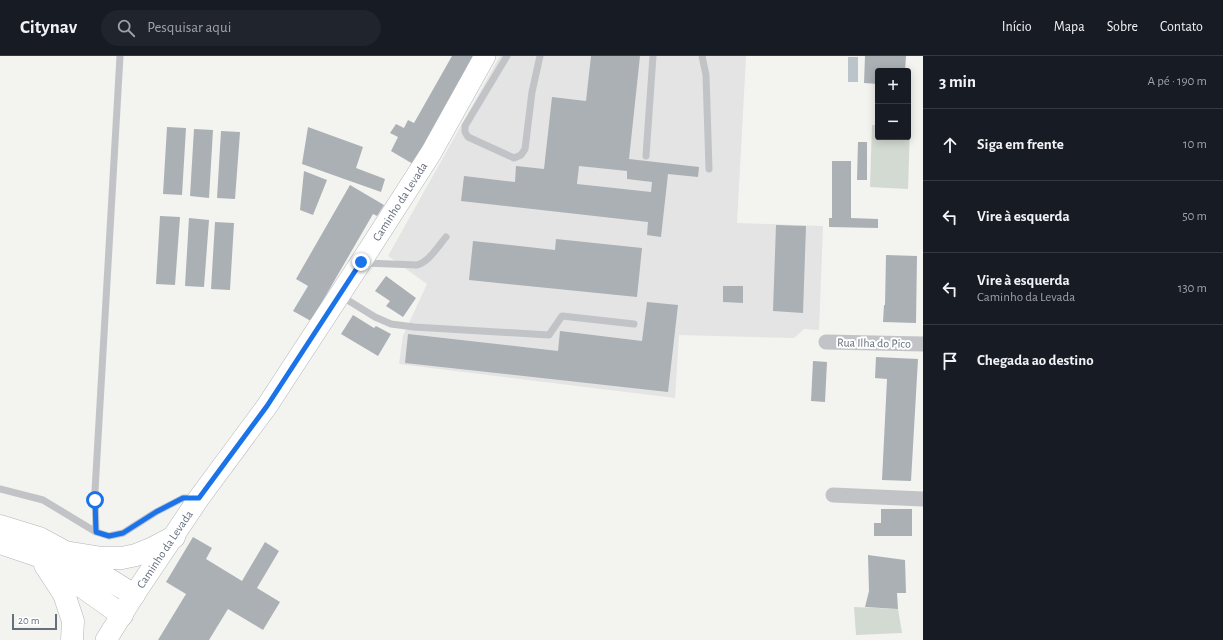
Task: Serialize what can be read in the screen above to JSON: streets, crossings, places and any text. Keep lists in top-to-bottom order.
{
  "streets": {
    "street": ["Caminho da Levada", "Rua Ilha do Pico"]
  },
  "scale_bar": "20 m",
  "page": {
    "header": "Citynav",
    "search": "Pesquisar aqui",
    "nav": [
      "Início",
      "Mapa",
      "Sobre",
      "Contato"
    ],
    "heading": ["3 min", "A pé · 190 m"],
    "map_buttons": ["+", "−"],
    "list": [
      ["Siga em frente", "10 m"],
      ["Vire à esquerda", "50 m"],
      ["Vire à esquerda", "Caminho da Levada", "130 m"],
      "Chegada ao destino"
    ],
    "scale": "20 m"
  }
}
